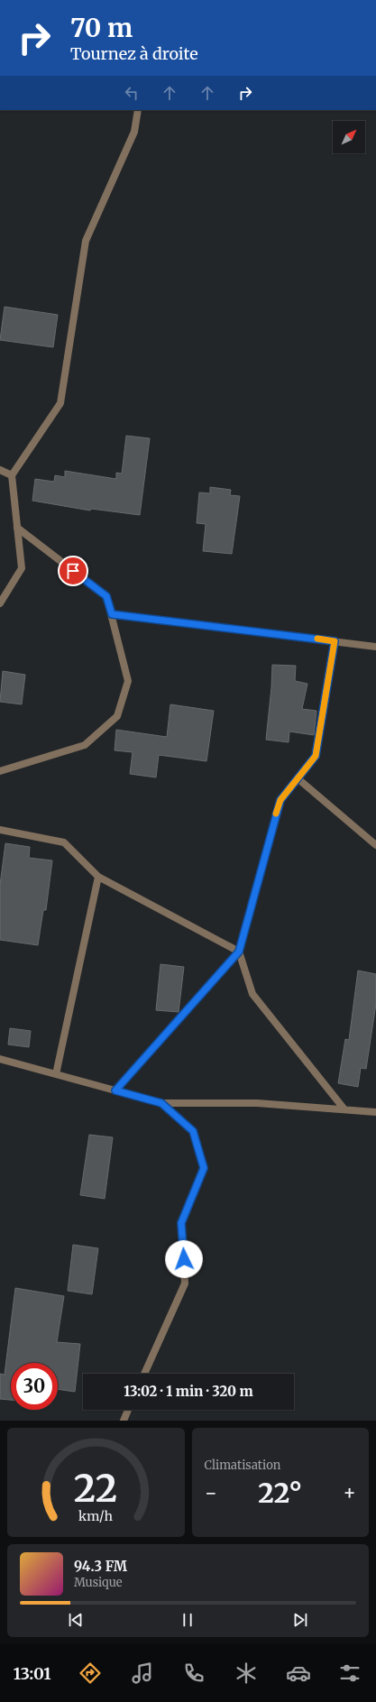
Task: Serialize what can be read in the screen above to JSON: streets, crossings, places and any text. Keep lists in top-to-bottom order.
{
  "north": "top right",
  "page": {
    "turn": ["70 m", "Tournez à droite"],
    "limit": "30",
    "trip": "13:02 · 1 min · 320 m",
    "tile": "Climatisation",
    "heat": ["−", "22°", "+"],
    "song": ["94.3 FM", "Musique"],
    "tabs": "13:01",
    "gauge": ["22", "km/h"]
  }
}
